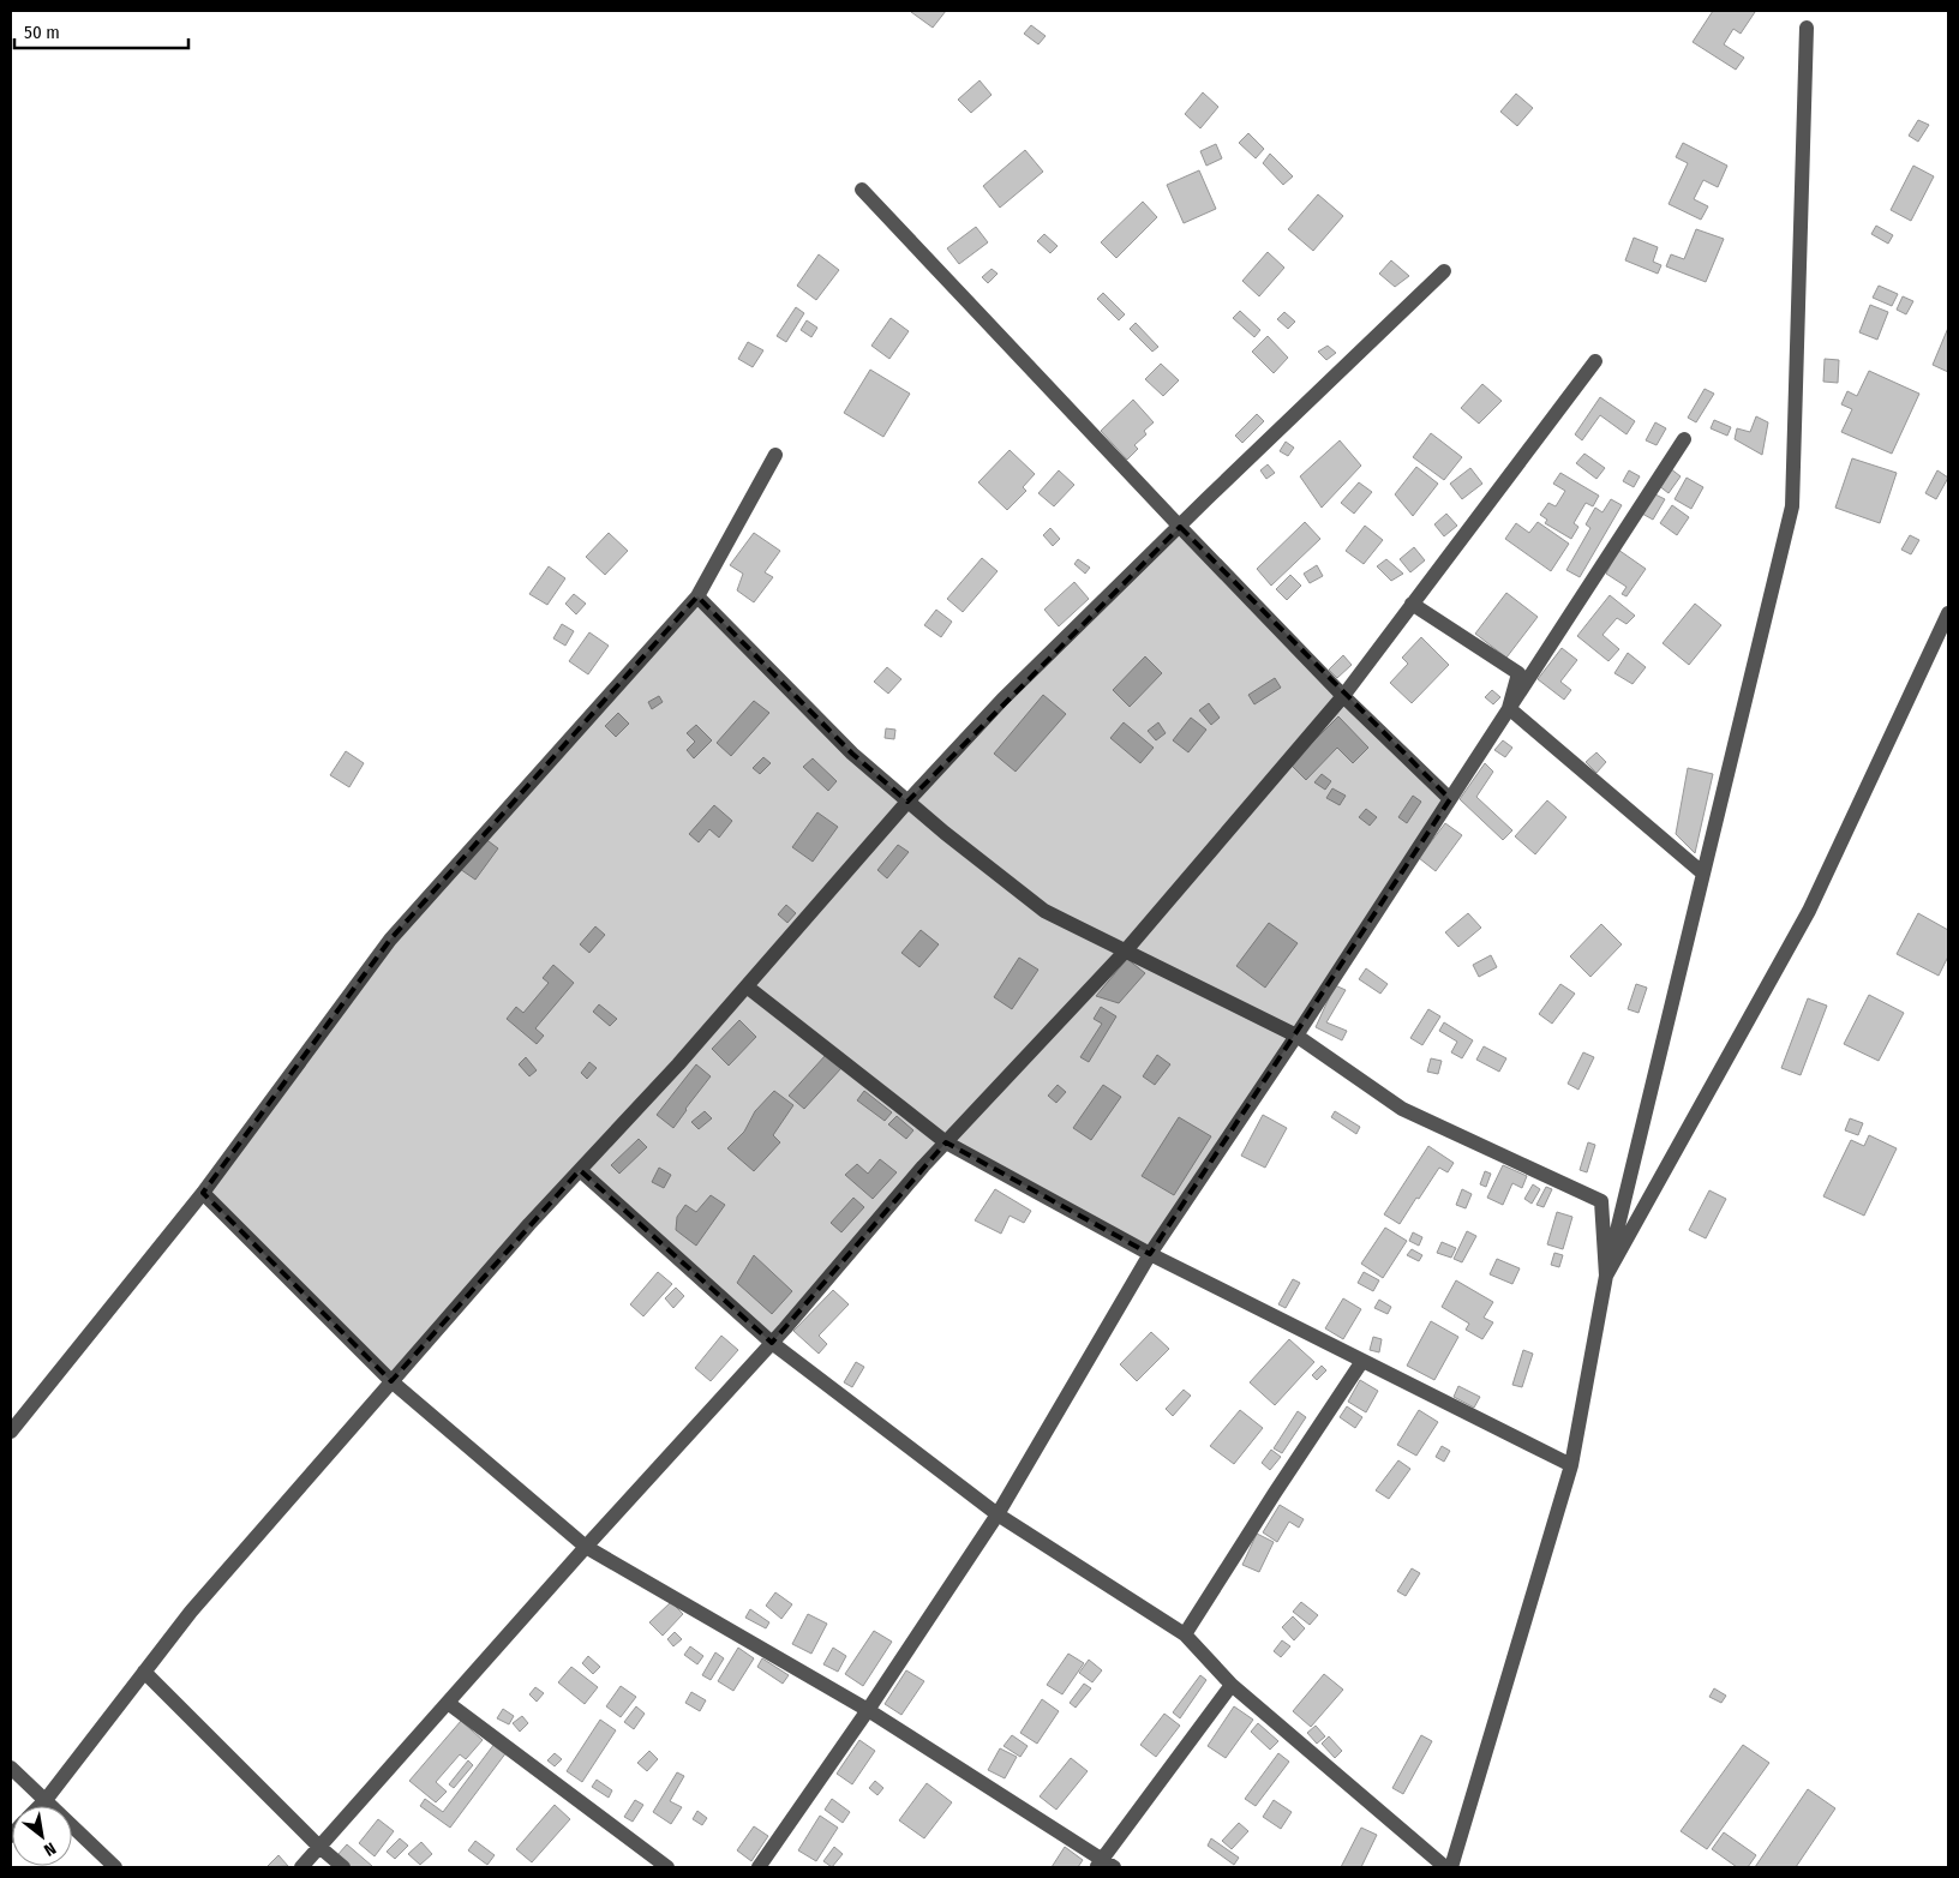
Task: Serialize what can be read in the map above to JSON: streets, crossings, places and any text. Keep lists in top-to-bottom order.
{
  "scale_bar": "50 m",
  "north": "bottom right"
}
